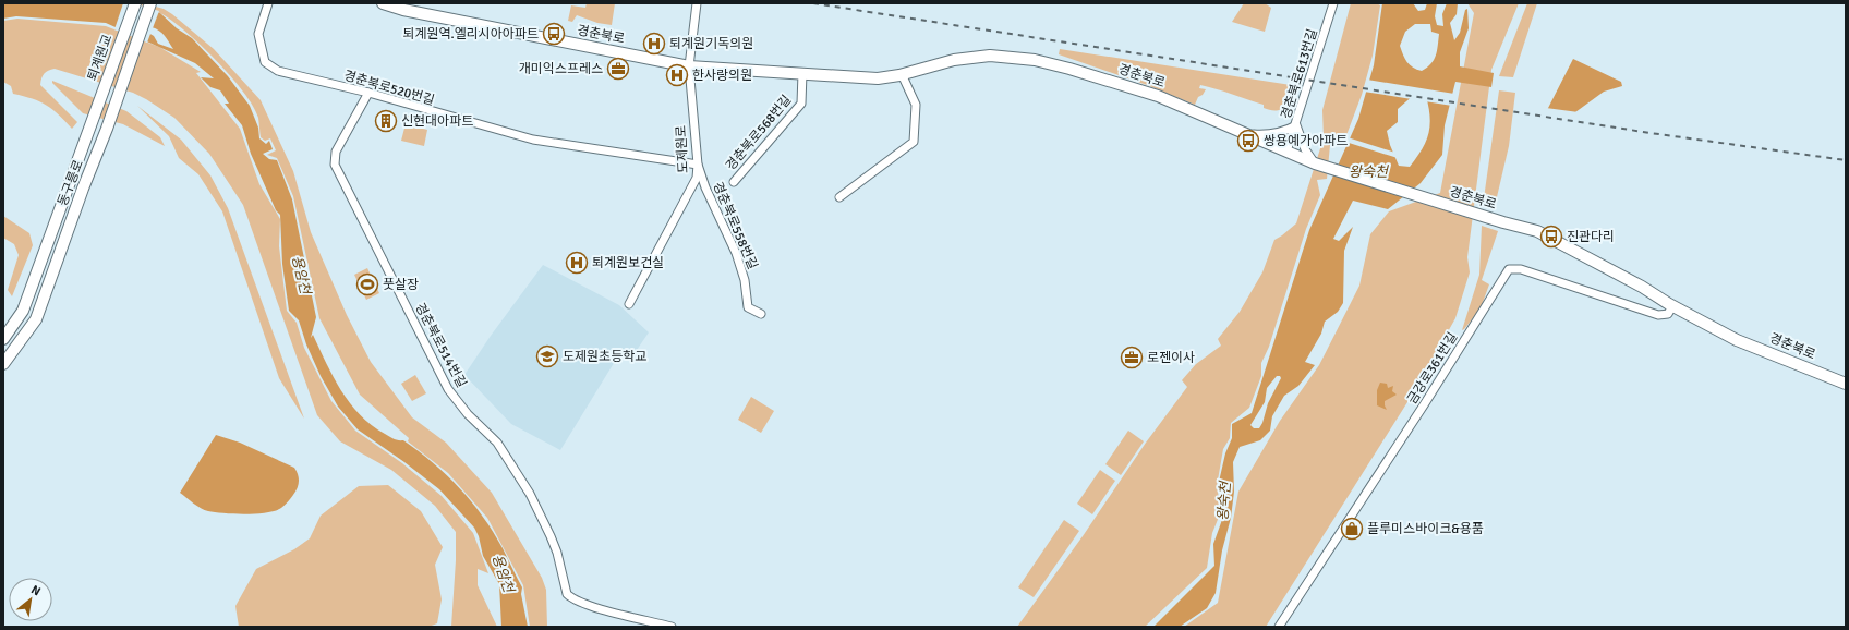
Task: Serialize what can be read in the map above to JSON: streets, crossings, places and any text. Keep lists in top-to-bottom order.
{
  "streets": {
    "street": [
      "경춘북로",
      "퇴계원교",
      "경춘북로613번길",
      "경춘북로520번길",
      "경춘북로568번길",
      "도제원로",
      "동구릉로",
      "경춘북로558번길",
      "경춘북로514번길",
      "금강로361번길"
    ]
  },
  "crossings": [
    ["경춘북로", "경춘북로613번길"],
    ["경춘북로", "경춘북로568번길"],
    ["경춘북로", "도제원로"],
    ["경춘북로", "금강로361번길"],
    ["퇴계원교", "동구릉로"],
    ["경춘북로520번길", "도제원로"],
    ["경춘북로520번길", "경춘북로558번길"],
    ["경춘북로520번길", "경춘북로514번길"],
    ["도제원로", "경춘북로558번길"]
  ],
  "water": ["왕숙천", "용암천"],
  "places": {
    "bus stop": ["퇴계원역.엘리시아아파트", "쌍용예가아파트", "진관다리"],
    "hospital": ["퇴계원기독의원", "한사랑의원", "퇴계원보건실"],
    "office": ["개미익스프레스", "로젠이사"],
    "building": ["신현대아파트"],
    "sports": ["풋살장"],
    "school or university": ["도제원초등학교"],
    "shop": ["플루미스바이크&용품"]
  },
  "north": "top right"
}
